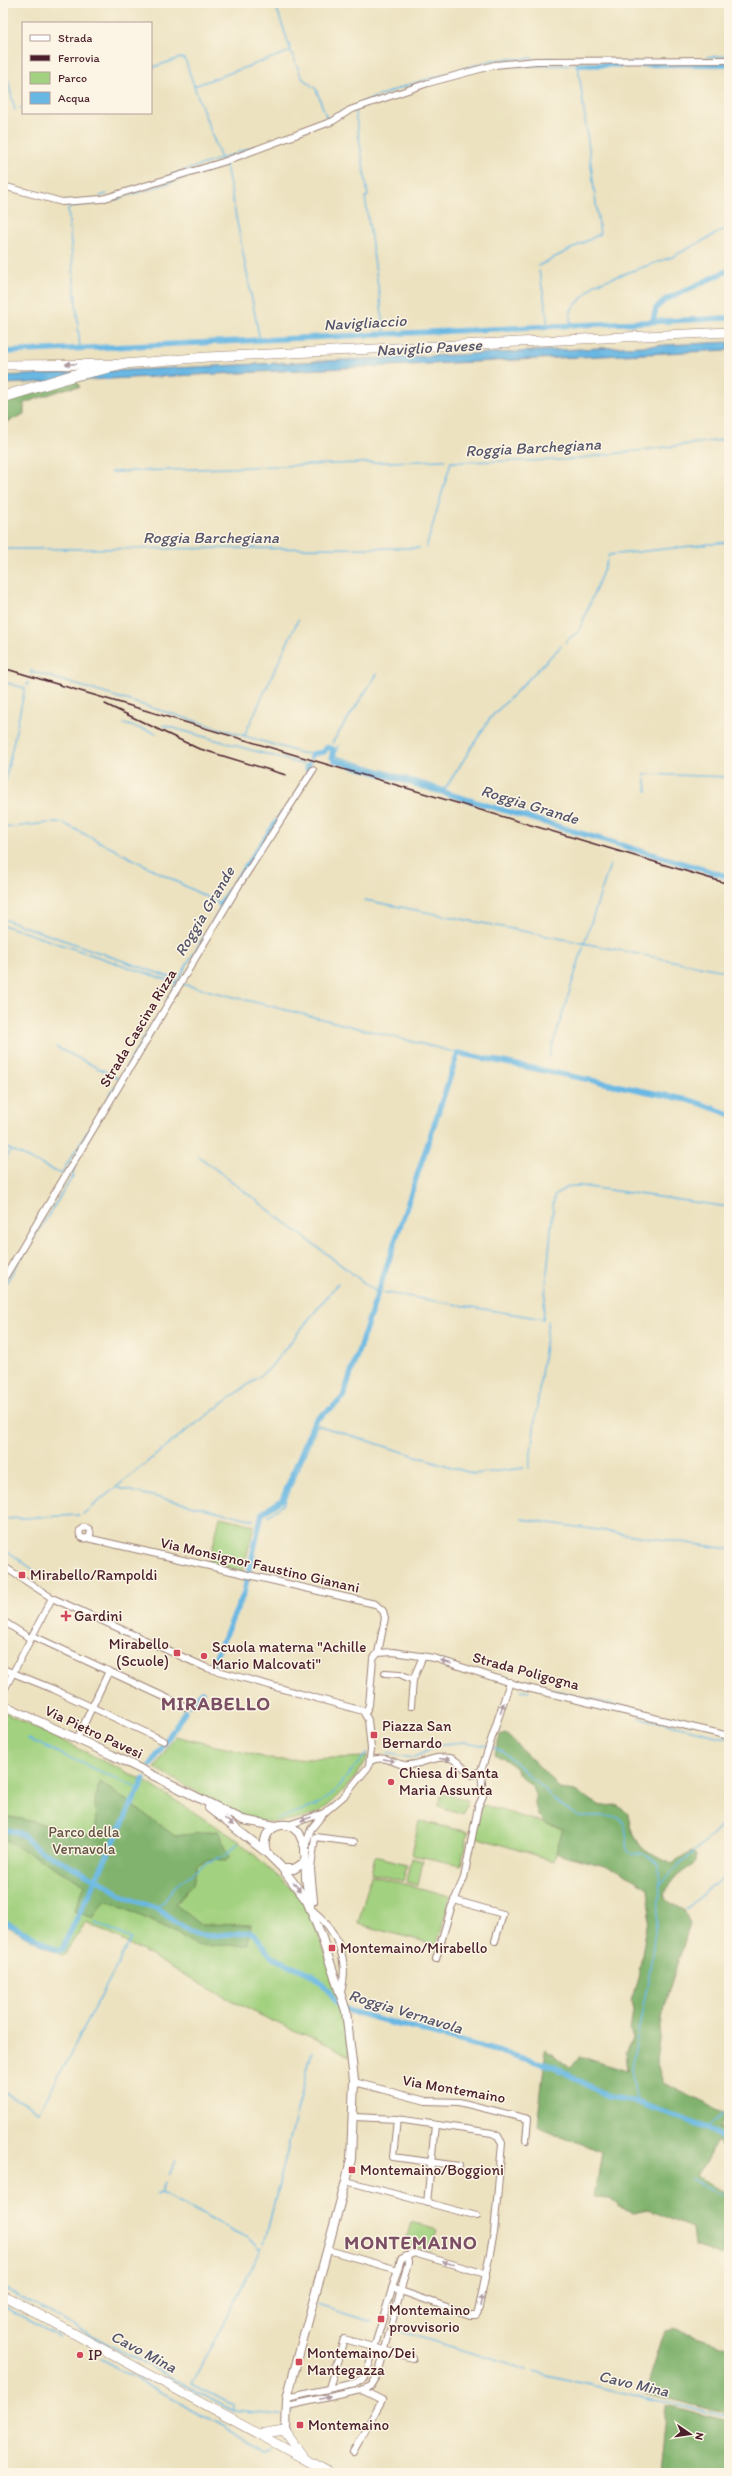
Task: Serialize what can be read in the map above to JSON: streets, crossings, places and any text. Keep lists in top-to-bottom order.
{
  "streets": {
    "street": [
      "Strada Cascina Rizza",
      "Via Monsignor Faustino Gianani",
      "Strada Poligogna",
      "Via Pietro Pavesi",
      "Via Montemaino"
    ]
  },
  "crossings": [
    ["Via Monsignor Faustino Gianani", "Strada Poligogna"]
  ],
  "districts": ["MIRABELLO", "MONTEMAINO"],
  "water": [
    "Navigliaccio",
    "Naviglio Pavese",
    "Roggia Barchegiana",
    "Roggia Grande",
    "Roggia Vernavola",
    "Cavo Mina"
  ],
  "parks": ["Parco della Vernavola"],
  "places": {
    "transit": [
      "Mirabello/Rampoldi",
      "Mirabello (Scuole)",
      "Piazza San Bernardo",
      "Montemaino/Mirabello",
      "Montemaino/Boggioni",
      "Montemaino provvisorio",
      "Montemaino/Dei Mantegazza",
      "Montemaino"
    ],
    "health": ["Gardini"],
    "other": ["Scuola materna \"Achille Mario Malcovati\"", "Chiesa di Santa Maria Assunta", "IP"]
  },
  "legend": [
    "Strada",
    "Ferrovia",
    "Parco",
    "Acqua"
  ],
  "north": "right"
}
